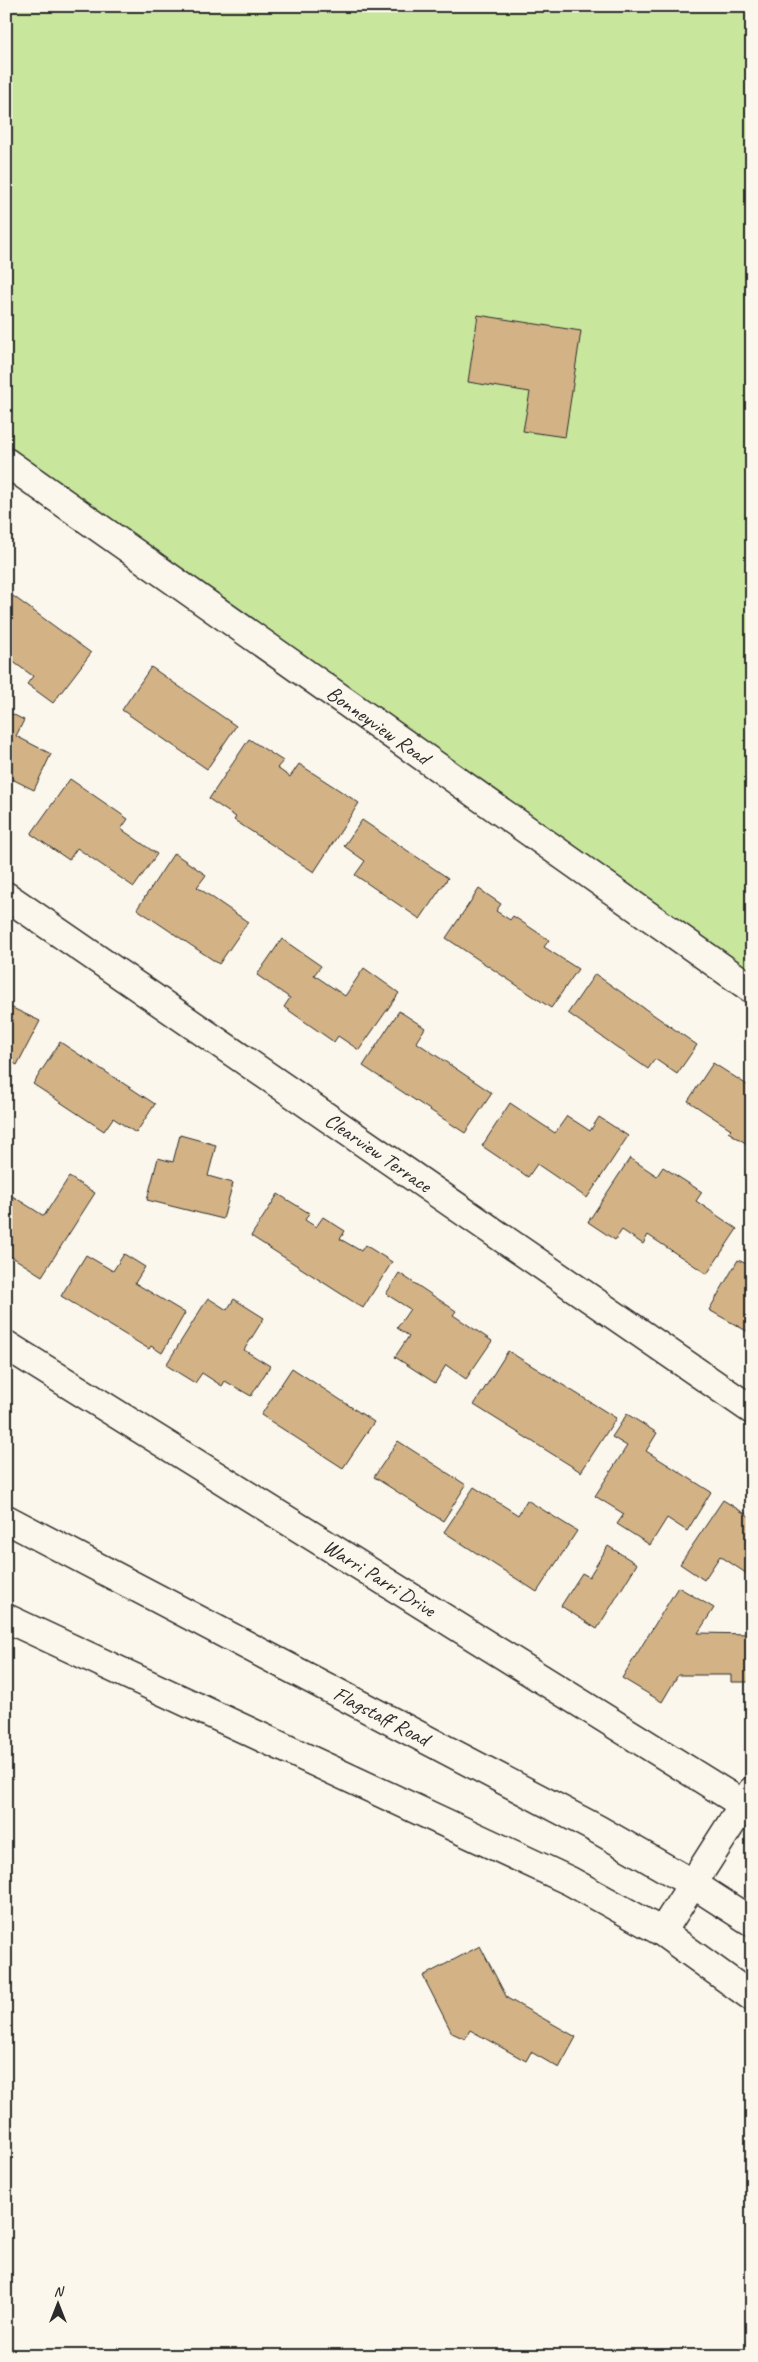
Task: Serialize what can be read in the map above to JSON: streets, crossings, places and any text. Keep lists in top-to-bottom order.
{
  "streets": {
    "street": [
      "Bonneyview Road",
      "Clearview Terrace",
      "Warri Parri Drive",
      "Flagstaff Road"
    ]
  },
  "north": "top"
}
